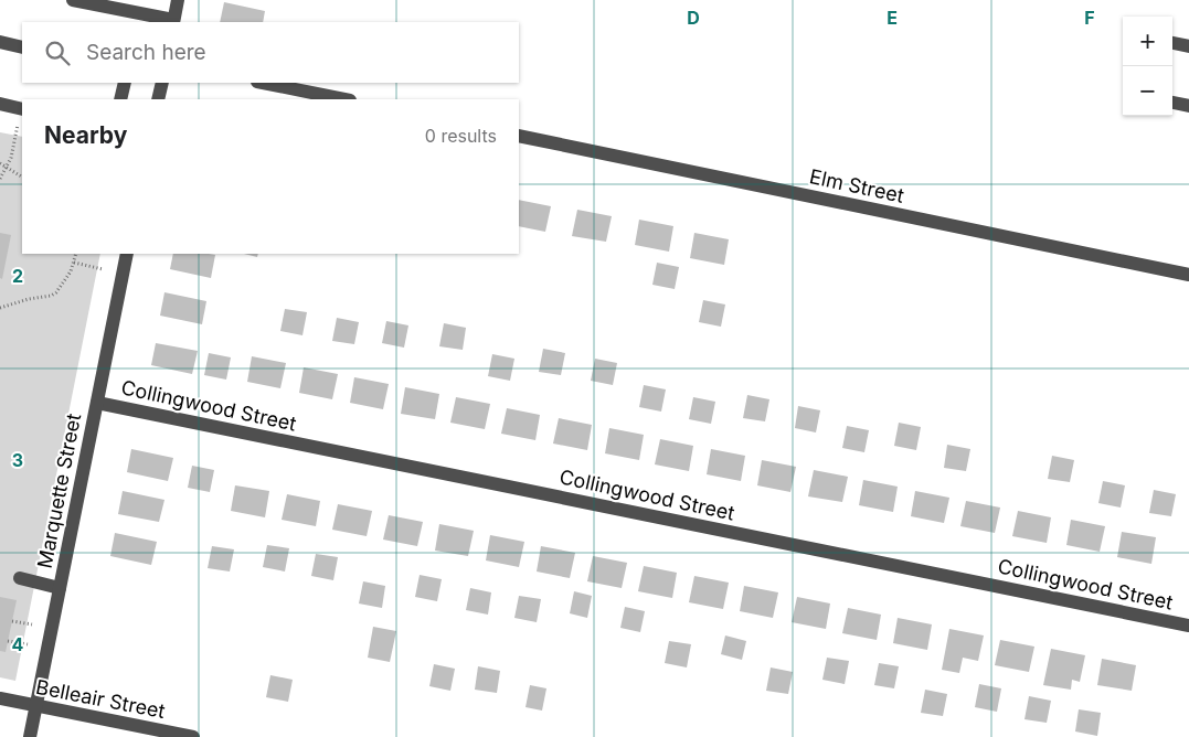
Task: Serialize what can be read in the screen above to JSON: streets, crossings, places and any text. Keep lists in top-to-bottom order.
{
  "streets": {
    "street": [
      "Elm Street",
      "Collingwood Street",
      "Marquette Street",
      "Belleair Street"
    ]
  },
  "crossings": [
    ["Collingwood Street", "Marquette Street"],
    ["Marquette Street", "Belleair Street"]
  ],
  "page": {
    "map_buttons": ["+", "−"],
    "search": "Search here",
    "heading": ["Nearby", "0 results"]
  },
  "grid": {
    "columns": ["D", "E", "F"],
    "rows": ["2", "3", "4"]
  }
}
